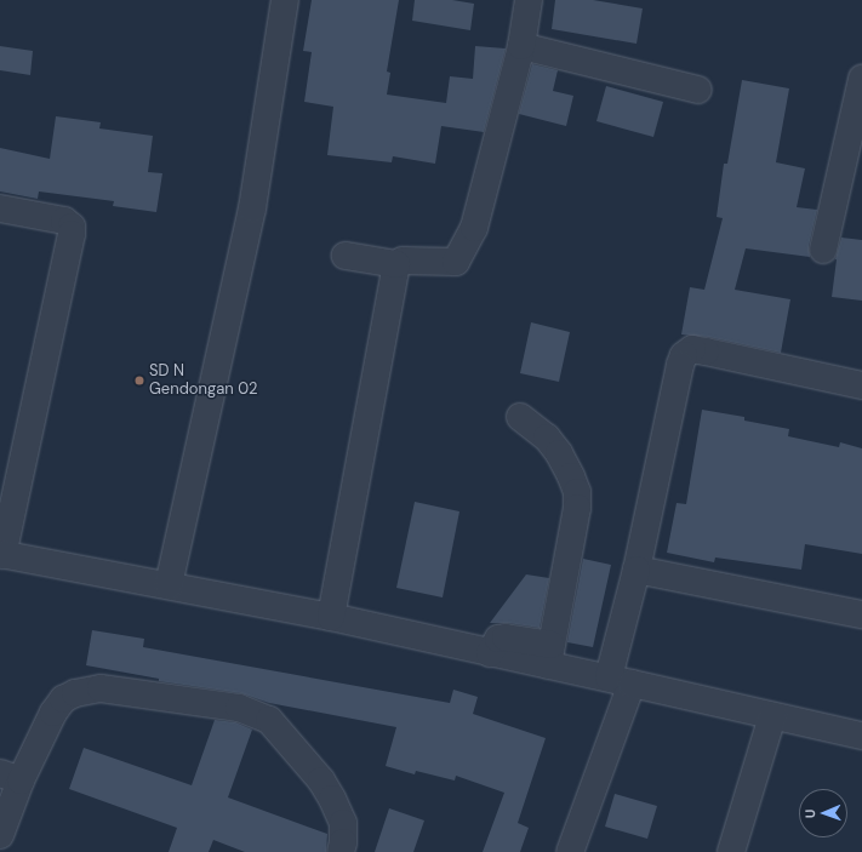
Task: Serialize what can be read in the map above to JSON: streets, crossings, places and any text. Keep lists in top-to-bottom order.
{
  "places": ["SD N Gendongan 02"],
  "north": "left"
}
